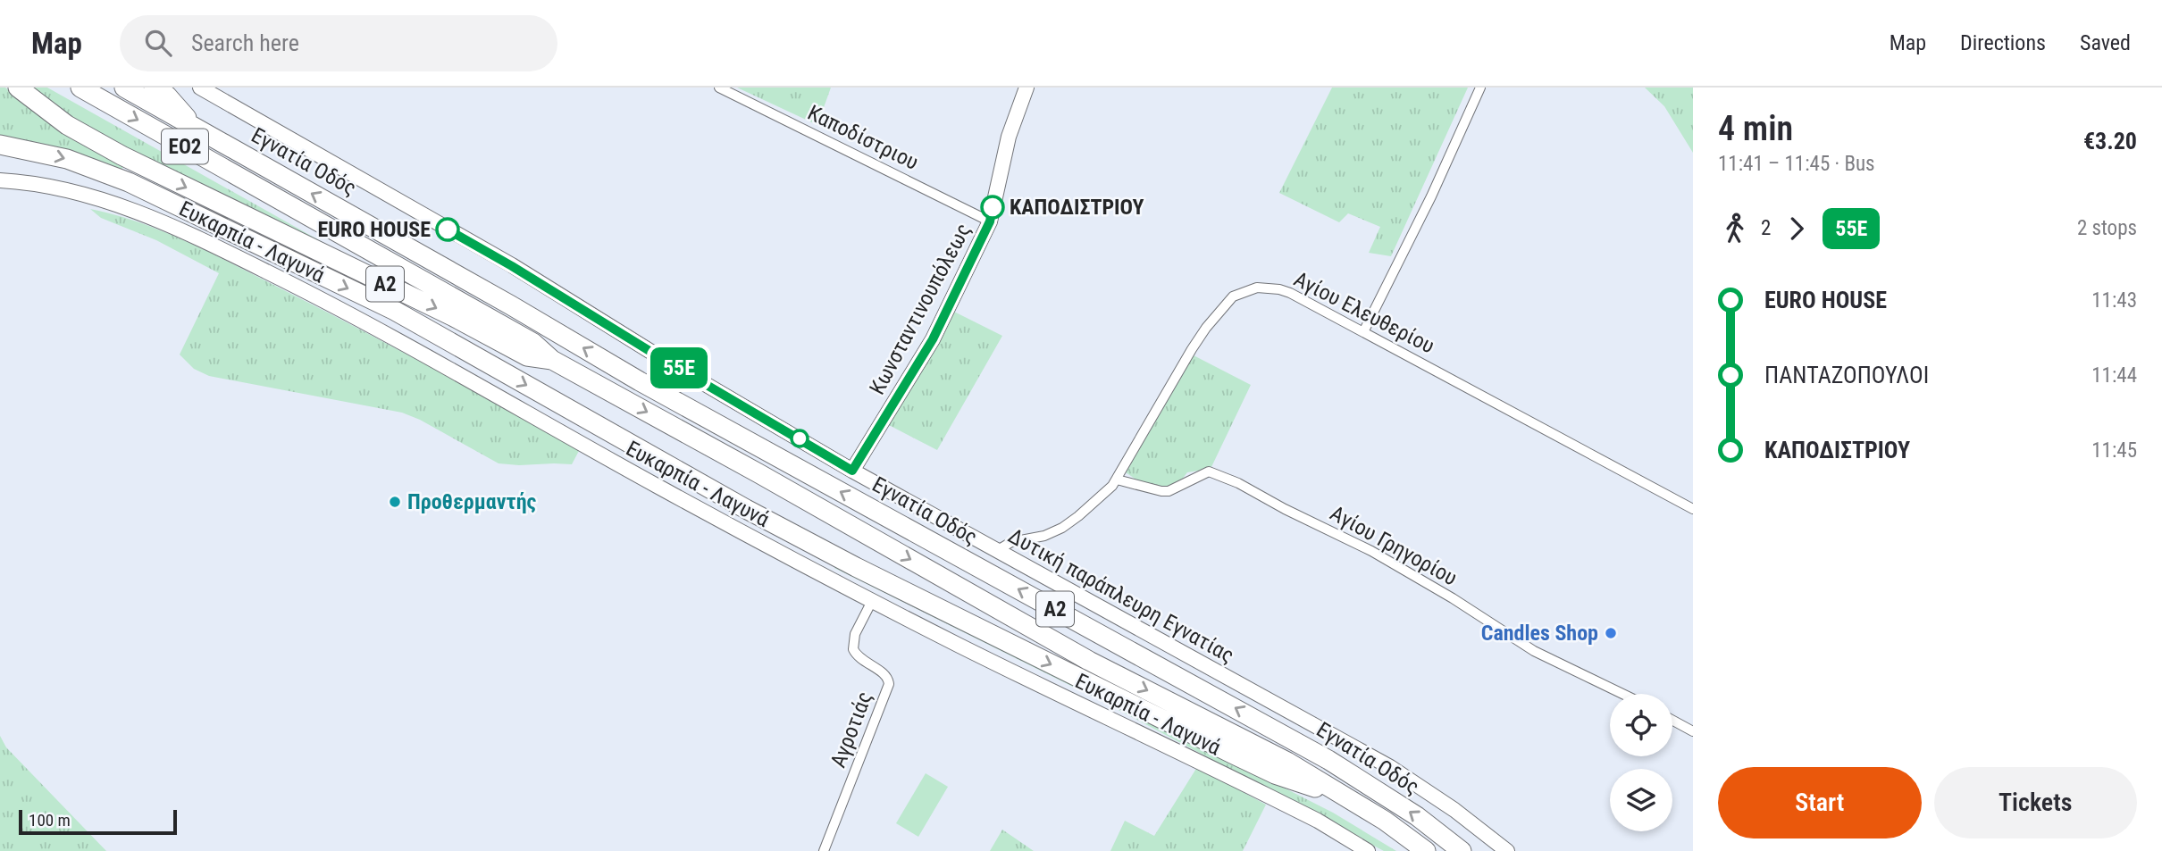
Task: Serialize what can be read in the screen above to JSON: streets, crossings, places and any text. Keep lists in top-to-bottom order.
{
  "streets": {
    "highway": ["ΕΟ2", "Εγνατία Οδός", "Α2"],
    "street": [
      "Καποδίστριου",
      "Ευκαρπία - Λαγυνά",
      "Κωνσταντινουπόλεως",
      "Αγίου Ελευθερίου",
      "Αγίου Γρηγορίου",
      "Δυτική παράπλευρη Εγνατίας",
      "Αγροτιάς"
    ]
  },
  "crossings": [
    ["Καποδίστριου", "Κωνσταντινουπόλεως"],
    ["ΕΟ2", "Εγνατία Οδός"],
    ["ΕΟ2", "Α2"],
    ["Εγνατία Οδός", "Α2"],
    ["Ευκαρπία - Λαγυνά", "Αγροτιάς"],
    ["Κωνσταντινουπόλεως", "Δυτική παράπλευρη Εγνατίας"],
    ["Αγίου Ελευθερίου", "Αγίου Γρηγορίου"],
    ["Αγίου Ελευθερίου", "Δυτική παράπλευρη Εγνατίας"]
  ],
  "places": [
    "ΚΑΠΟΔΙΣΤΡΙΟΥ",
    "EURO HOUSE",
    "Προθερμαντής",
    "Candles Shop"
  ],
  "lines": ["bus line 55Ε"],
  "scale_bar": "100 m",
  "page": {
    "header": "Map",
    "search": "Search here",
    "nav": ["Map", "Directions", "Saved"],
    "on_map": "55Ε",
    "heading": ["4 min", "11:41 – 11:45 · Bus", "€3.20"],
    "legs": ["2", "55Ε", "2 stops"],
    "list": [
      {
        "name": "EURO HOUSE",
        "value": "11:43"
      },
      {
        "name": "ΠΑΝΤΑΖΟΠΟΥΛΟΙ",
        "value": "11:44"
      },
      {
        "name": "ΚΑΠΟΔΙΣΤΡΙΟΥ",
        "value": "11:45"
      }
    ],
    "buttons": ["Start", "Tickets"],
    "scale": "100 m"
  }
}
